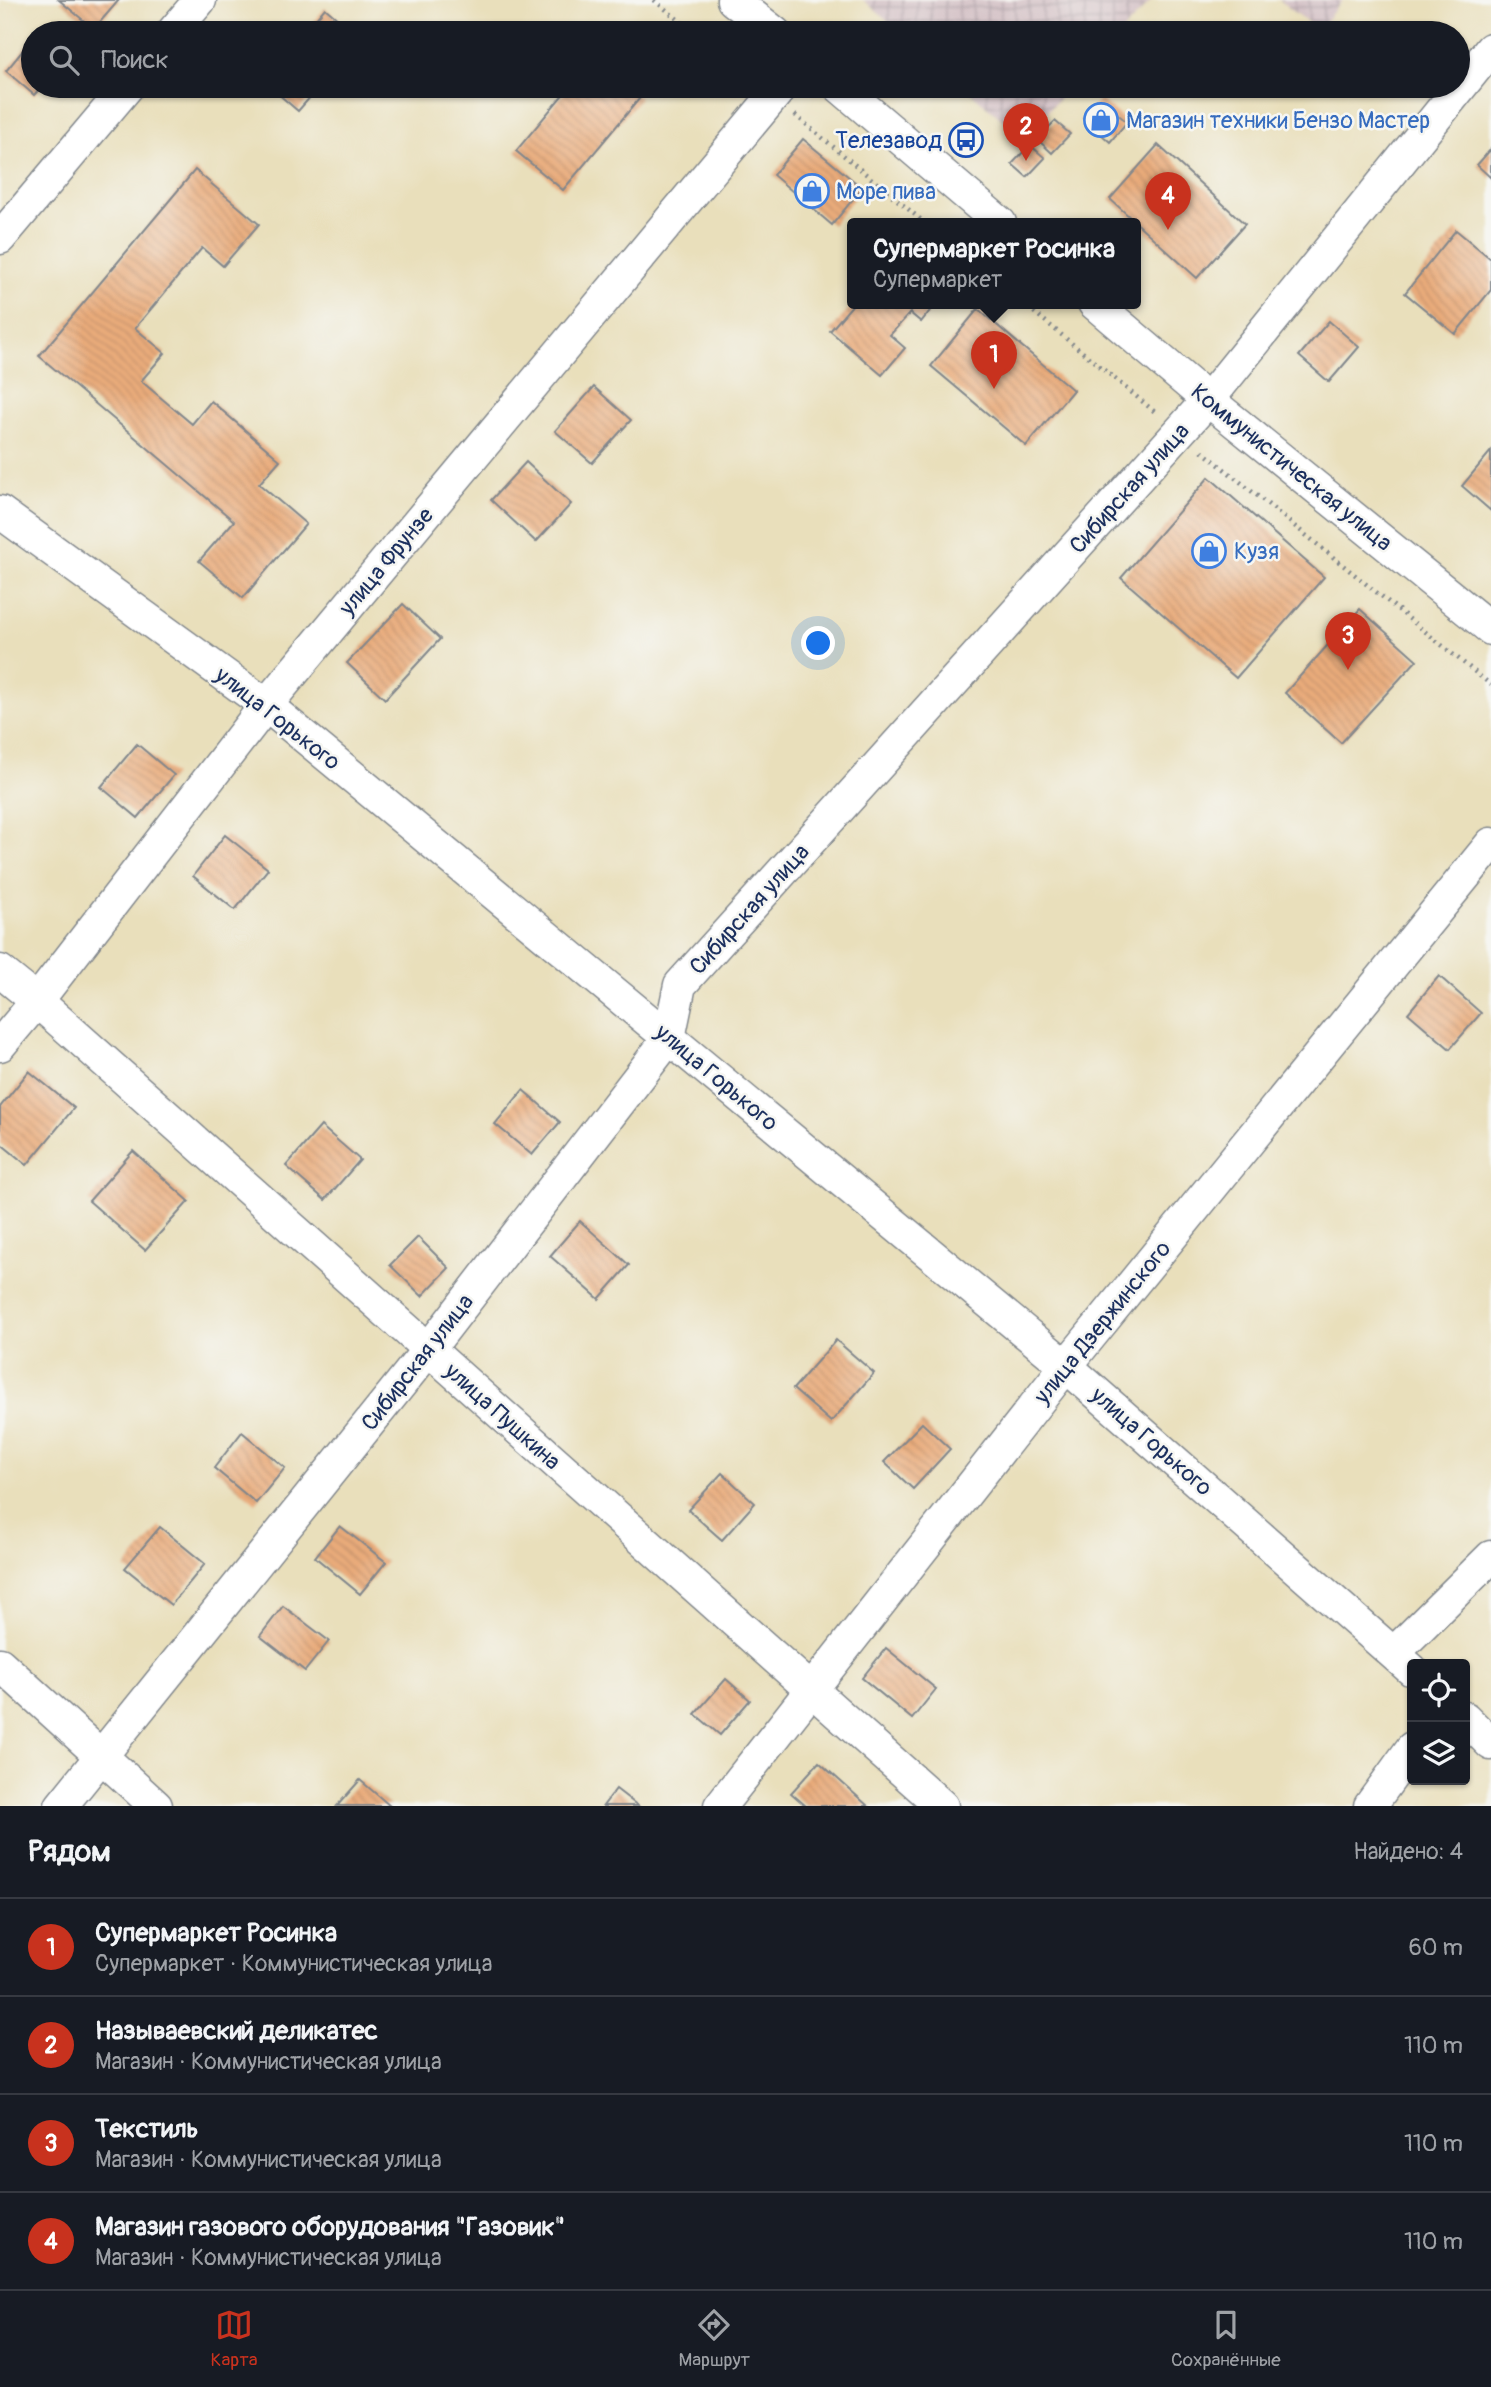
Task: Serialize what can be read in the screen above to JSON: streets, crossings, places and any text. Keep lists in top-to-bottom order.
{
  "streets": {
    "street": [
      "Коммунистическая улица",
      "Сибирская улица",
      "улица Фрунзе",
      "улица Горького",
      "улица Дзержинского",
      "улица Пушкина"
    ]
  },
  "crossings": [
    ["Коммунистическая улица", "Сибирская улица"],
    ["Сибирская улица", "улица Горького"],
    ["Сибирская улица", "улица Пушкина"],
    ["улица Фрунзе", "улица Горького"],
    ["улица Фрунзе", "улица Пушкина"],
    ["улица Горького", "улица Дзержинского"],
    ["улица Дзержинского", "улица Пушкина"]
  ],
  "places": {
    "shop": ["Магазин техники Бензо Мастер", "Море пива", "Кузя"],
    "bus stop": ["Телезавод"]
  },
  "page": {
    "search": "Поиск",
    "pins": [
      "2",
      "4",
      "1",
      "3"
    ],
    "popup": ["Супермаркет Росинка", "Супермаркет"],
    "heading": ["Рядом", "Найдено: 4"],
    "list": [
      {
        "mark": "1",
        "name": "Супермаркет Росинка",
        "note": "Супермаркет · Коммунистическая улица",
        "value": "60 m"
      },
      {
        "mark": "2",
        "name": "Называевский деликатес",
        "note": "Магазин · Коммунистическая улица",
        "value": "110 m"
      },
      {
        "mark": "3",
        "name": "Текстиль",
        "note": "Магазин · Коммунистическая улица",
        "value": "110 m"
      },
      {
        "mark": "4",
        "name": "Магазин газового оборудования \"Газовик\"",
        "note": "Магазин · Коммунистическая улица",
        "value": "110 m"
      }
    ],
    "nav": ["Карта", "Маршрут", "Сохранённые"]
  }
}
